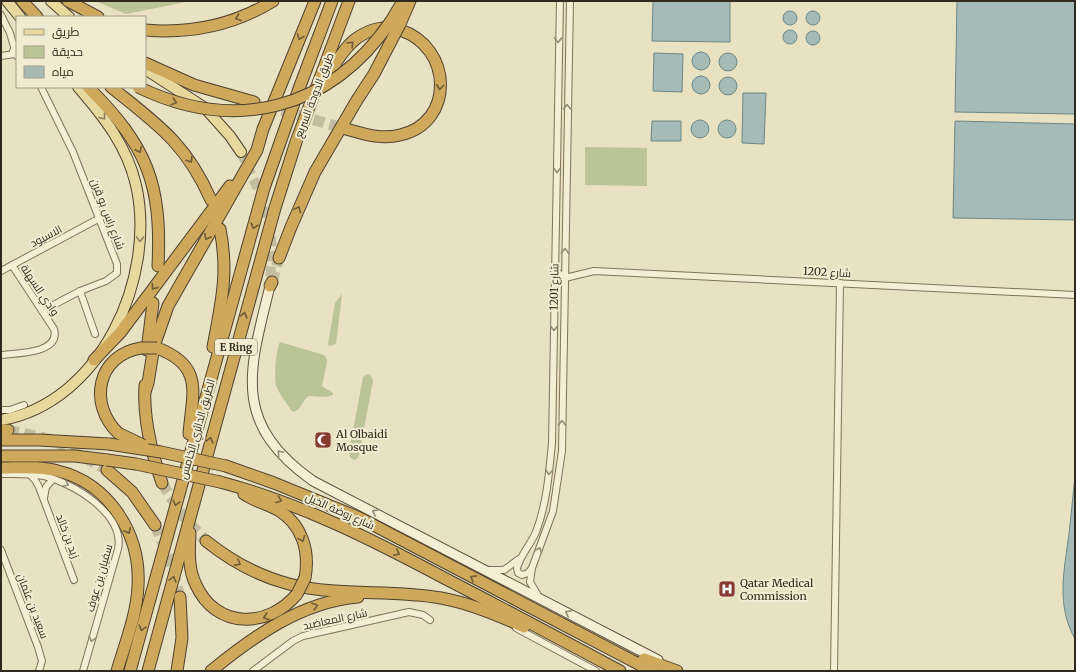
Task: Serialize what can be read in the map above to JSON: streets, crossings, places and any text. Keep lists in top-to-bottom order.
{
  "streets": {
    "highway": [
      "طريق الدوحة السريع",
      "E Ring",
      "الطريق الدائري الخامس",
      "شارع روضة الخيل"
    ],
    "street": [
      "شارع راس بو قرن",
      "الاسيود",
      "شارع 1202",
      "شارع 1201",
      "وادي السهلة",
      "زيد بن خالد",
      "سفيان بن عوف",
      "سعيد بن عثمان",
      "شارع المعاضيد"
    ]
  },
  "crossings": [
    ["طريق الدوحة السريع", "الطريق الدائري الخامس"],
    ["شارع راس بو قرن", "الاسيود"],
    ["شارع راس بو قرن", "وادي السهلة"],
    ["الاسيود", "وادي السهلة"],
    ["شارع 1202", "شارع 1201"],
    ["شارع 1201", "شارع روضة الخيل"],
    ["زيد بن خالد", "سفيان بن عوف"]
  ],
  "one_way": ["سفيان بن عوف"],
  "places": {
    "mosque": ["Al Olbaidi Mosque"],
    "hospital": ["Qatar Medical Commission"]
  },
  "legend": ["طريق", "حديقة", "مياه"]
}
